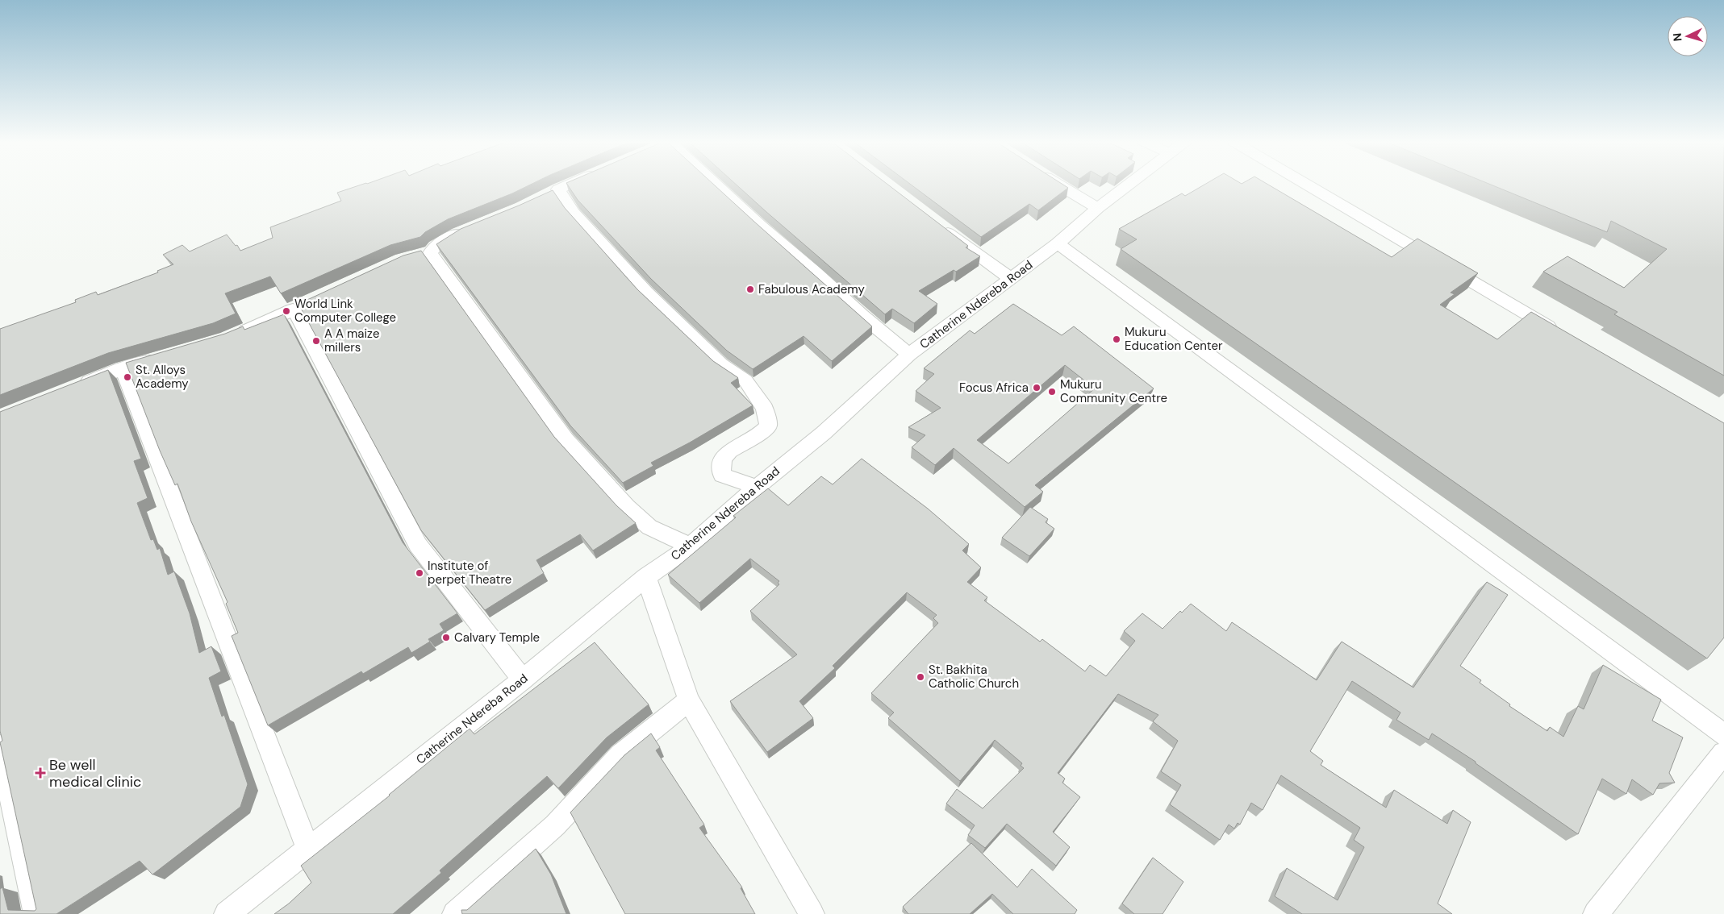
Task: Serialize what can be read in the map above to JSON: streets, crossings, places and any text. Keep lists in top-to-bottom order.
{
  "streets": {
    "street": ["Catherine Ndereba Road"]
  },
  "places": {
    "other": [
      "Fabulous Academy",
      "World Link Computer College",
      "Mukuru Education Center",
      "A A maize millers",
      "St. Alloys Academy",
      "Focus Africa",
      "Mukuru Community Centre",
      "Institute of perpet Theatre",
      "Calvary Temple",
      "St. Bakhita Catholic Church"
    ],
    "health": ["Be well medical clinic"]
  },
  "north": "left"
}
